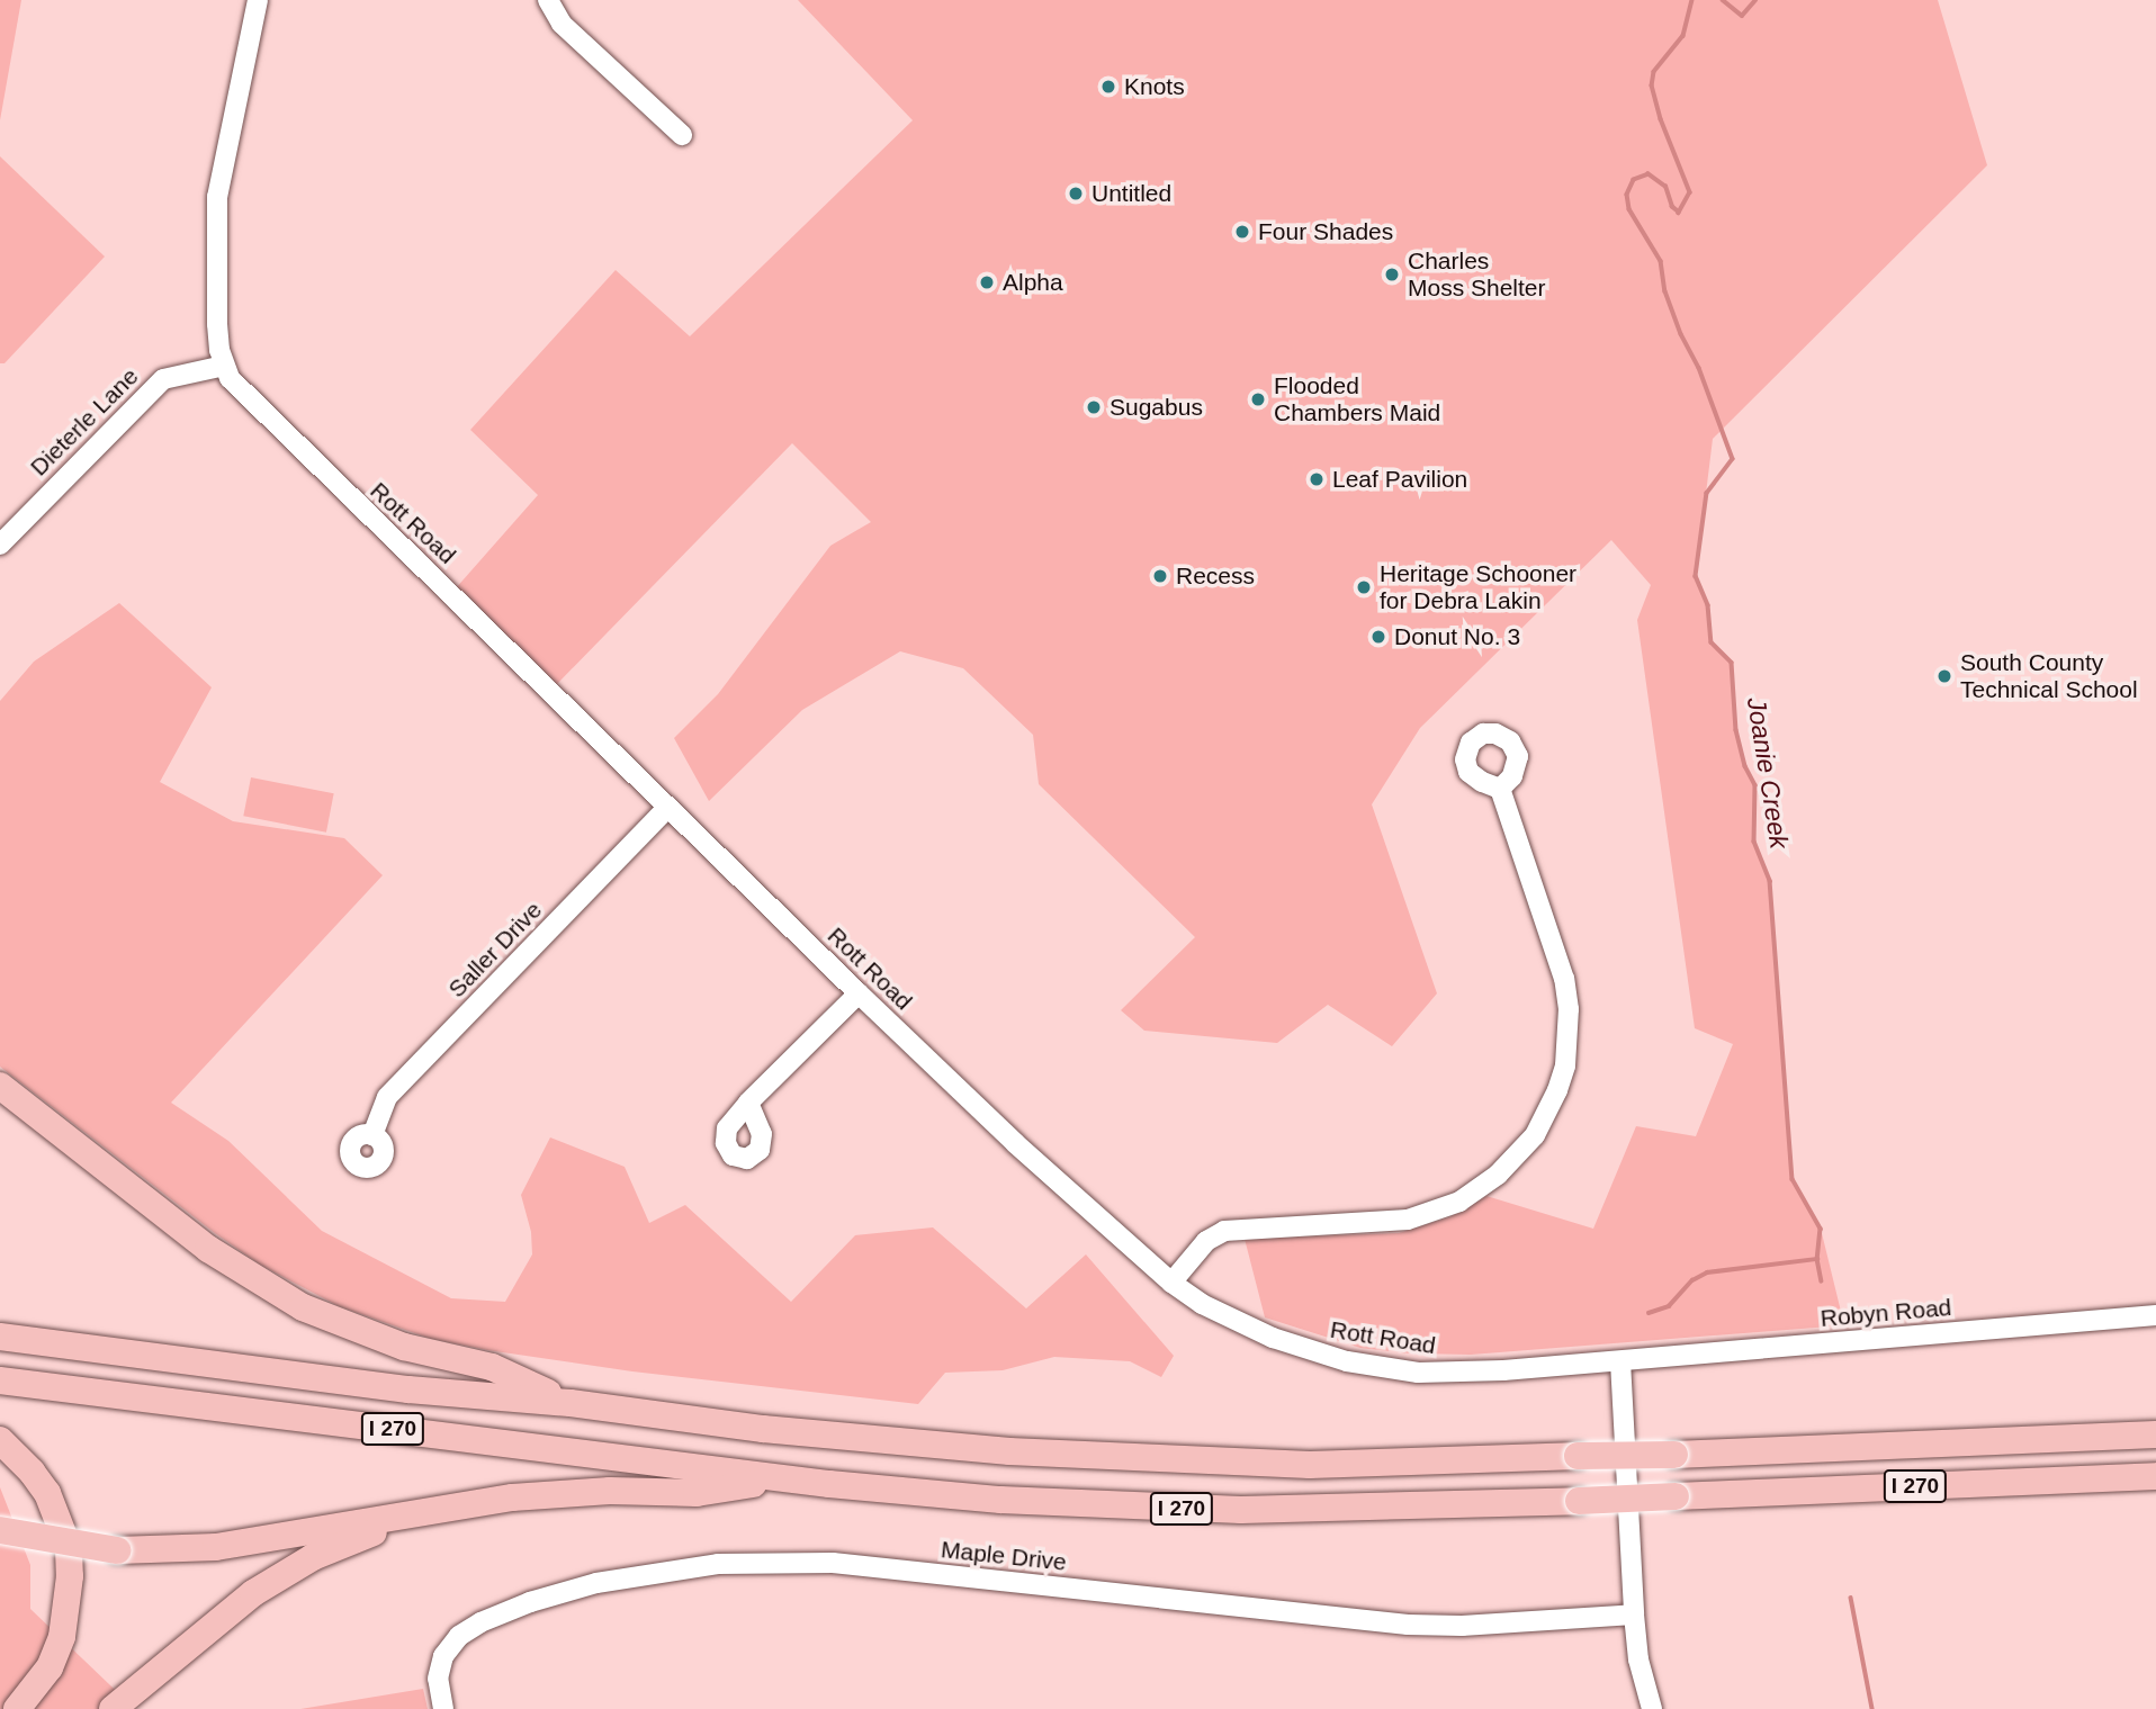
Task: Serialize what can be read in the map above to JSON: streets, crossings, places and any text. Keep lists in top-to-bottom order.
{
  "streets": {
    "highway": ["I 270"],
    "street": [
      "Dieterle Lane",
      "Rott Road",
      "Saller Drive",
      "Robyn Road",
      "Maple Drive"
    ]
  },
  "crossings": [
    ["Dieterle Lane", "Rott Road"],
    ["Rott Road", "Saller Drive"],
    ["Rott Road", "Robyn Road"]
  ],
  "water": ["Joanie Creek"],
  "places": [
    "Knots",
    "Untitled",
    "Four Shades",
    "Charles Moss Shelter",
    "Alpha",
    "Flooded Chambers Maid",
    "Sugabus",
    "Leaf Pavilion",
    "Recess",
    "Heritage Schooner for Debra Lakin",
    "Donut No. 3",
    "South County Technical School"
  ]
}
